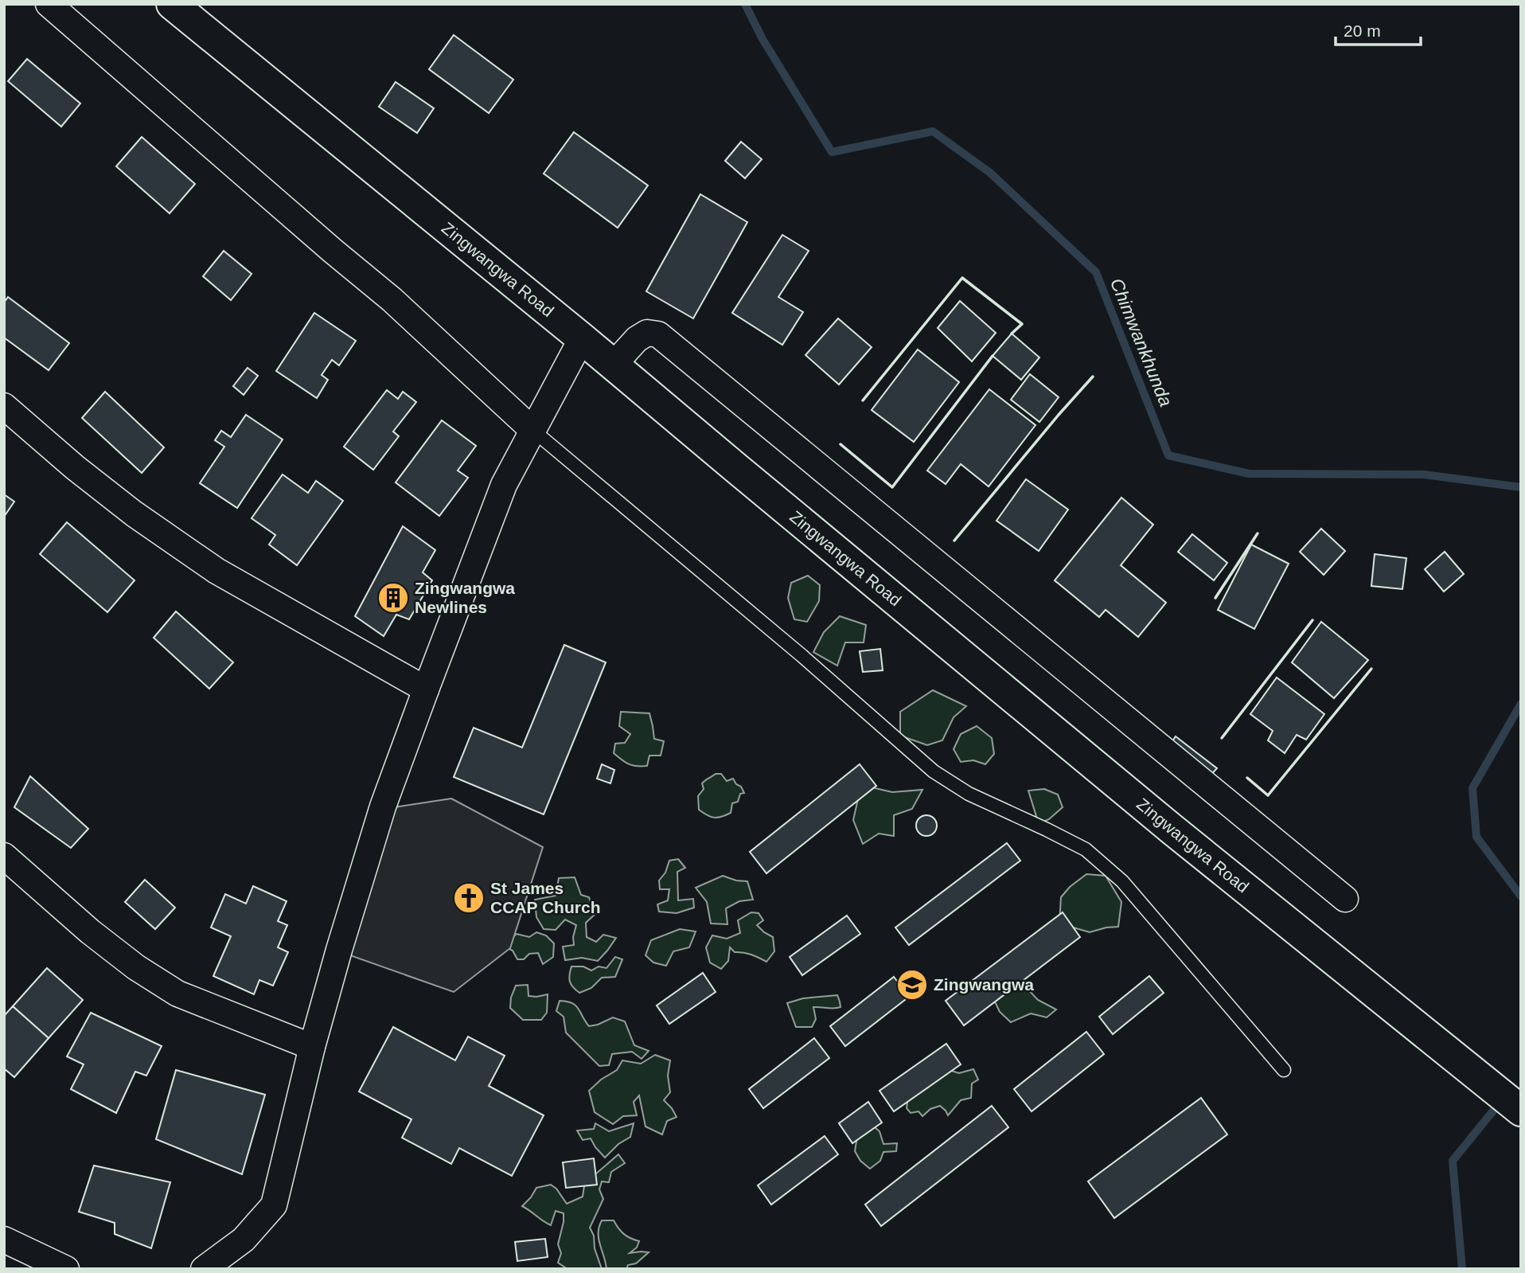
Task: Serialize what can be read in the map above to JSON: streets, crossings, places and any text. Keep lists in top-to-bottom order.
{
  "streets": {
    "street": ["Zingwangwa Road"]
  },
  "water": ["Chimwankhunda"],
  "places": {
    "building": ["Zingwangwa Newlines"],
    "church": ["St James CCAP Church"],
    "school or university": ["Zingwangwa"]
  },
  "scale_bar": "20 m"
}
